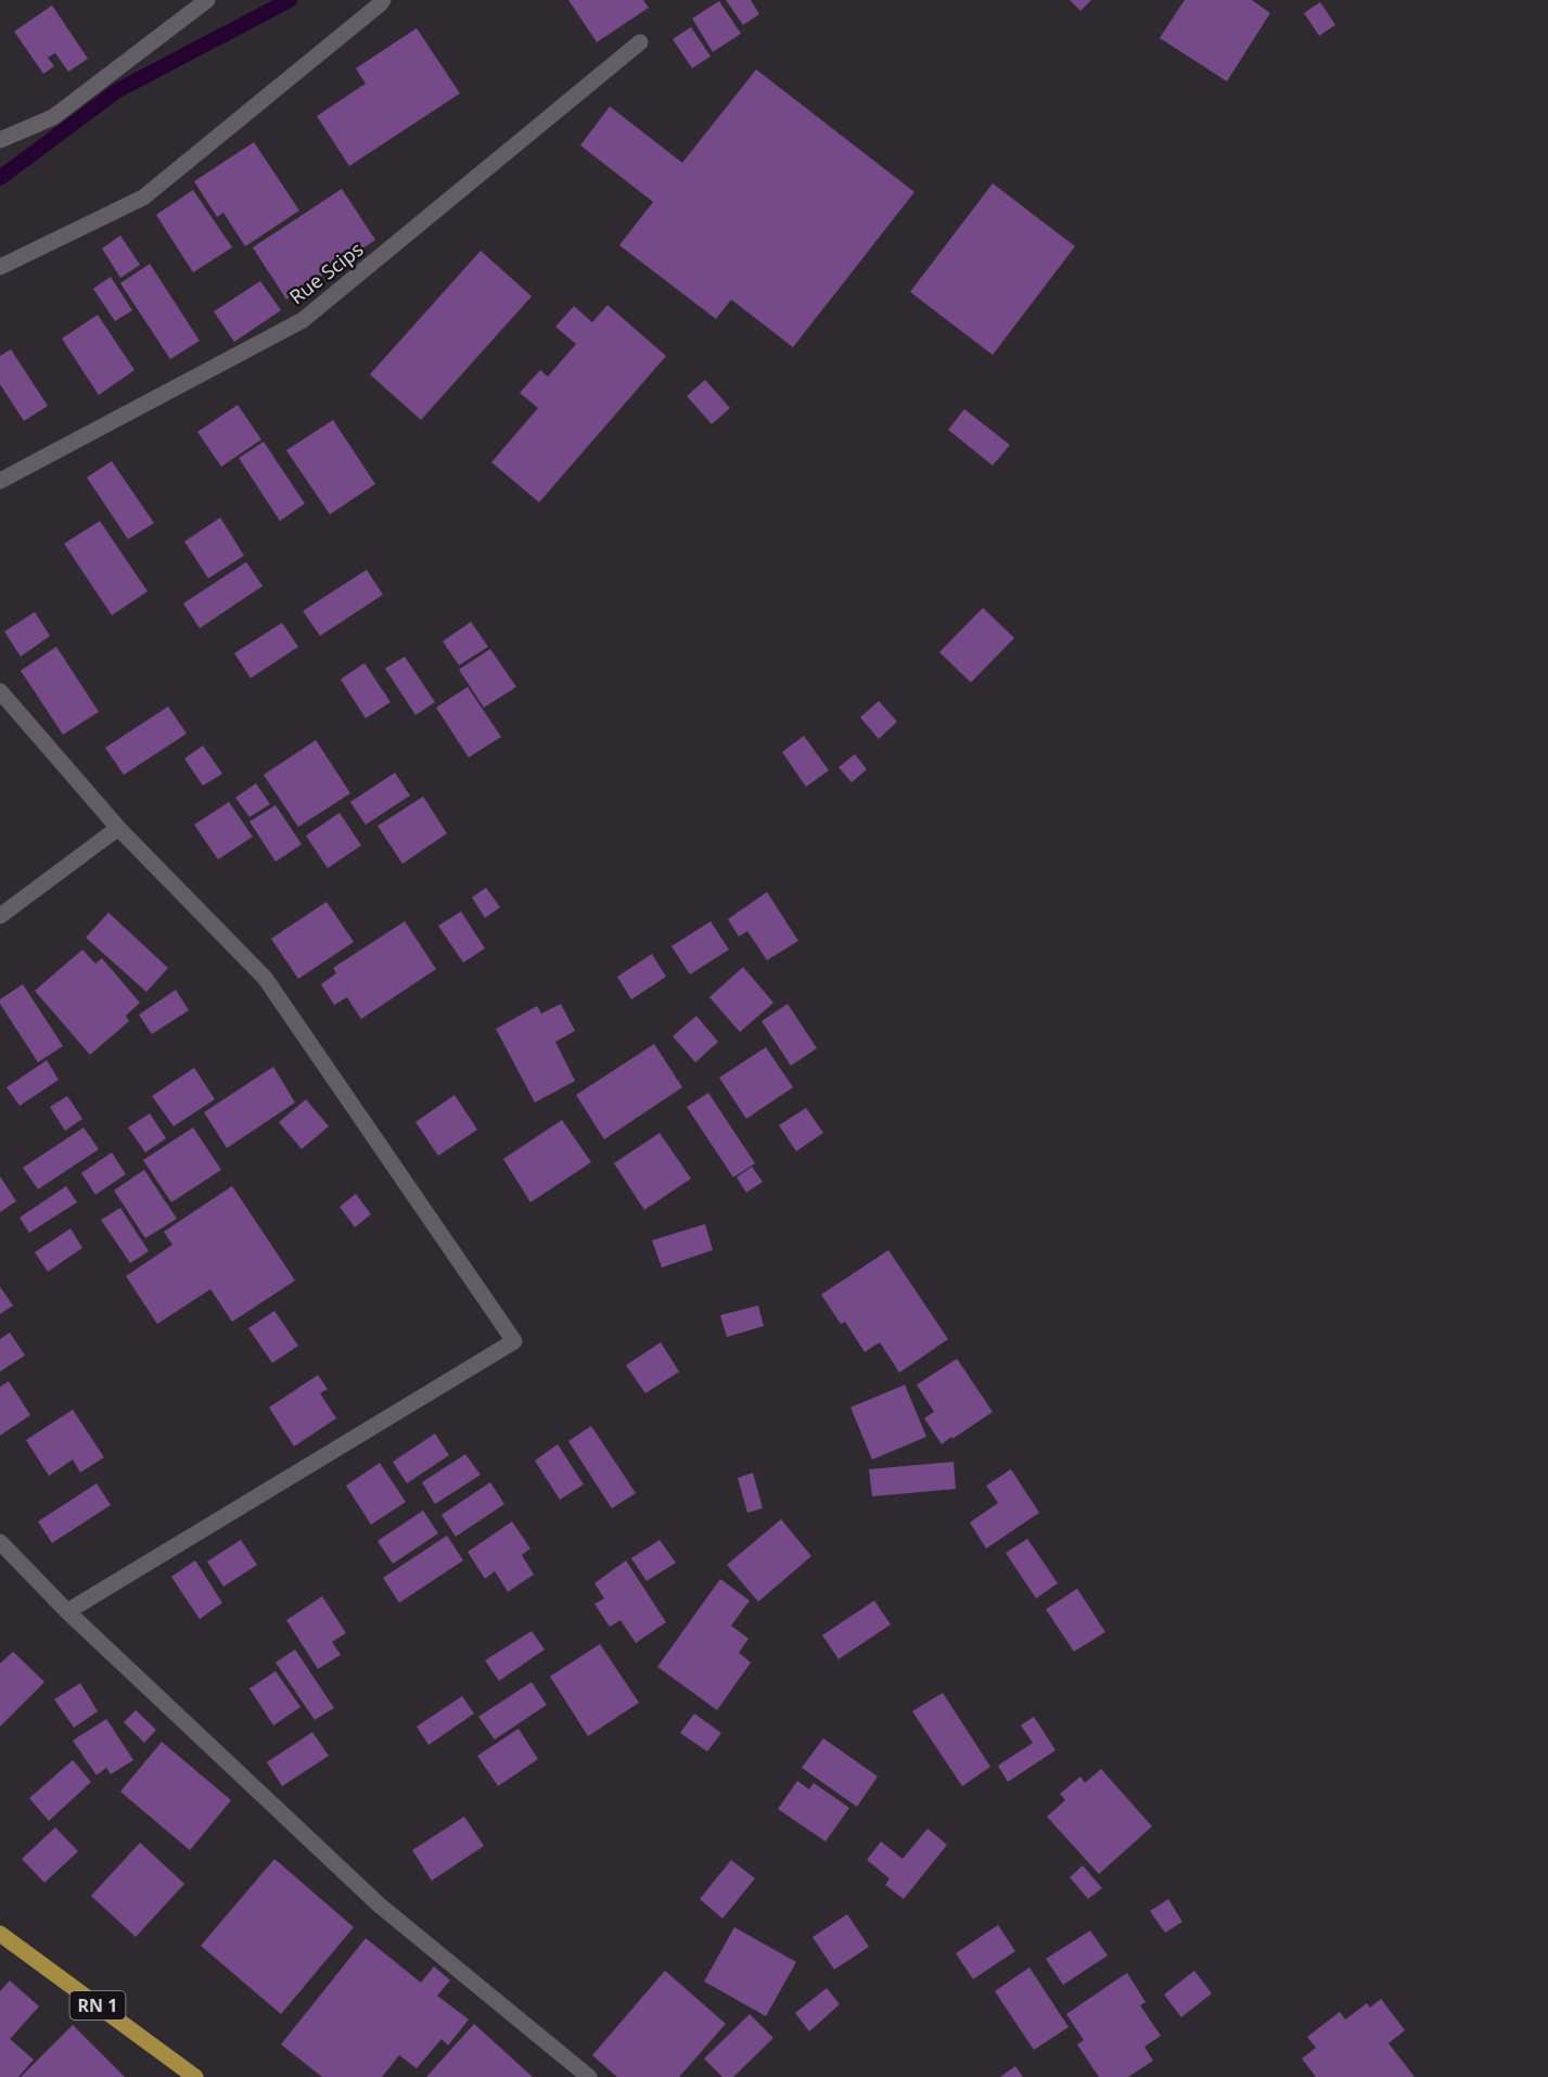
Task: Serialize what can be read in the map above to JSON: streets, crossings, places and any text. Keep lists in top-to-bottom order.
{
  "streets": {
    "main road": ["RN 1"],
    "street": ["Rue Scips"]
  }
}
